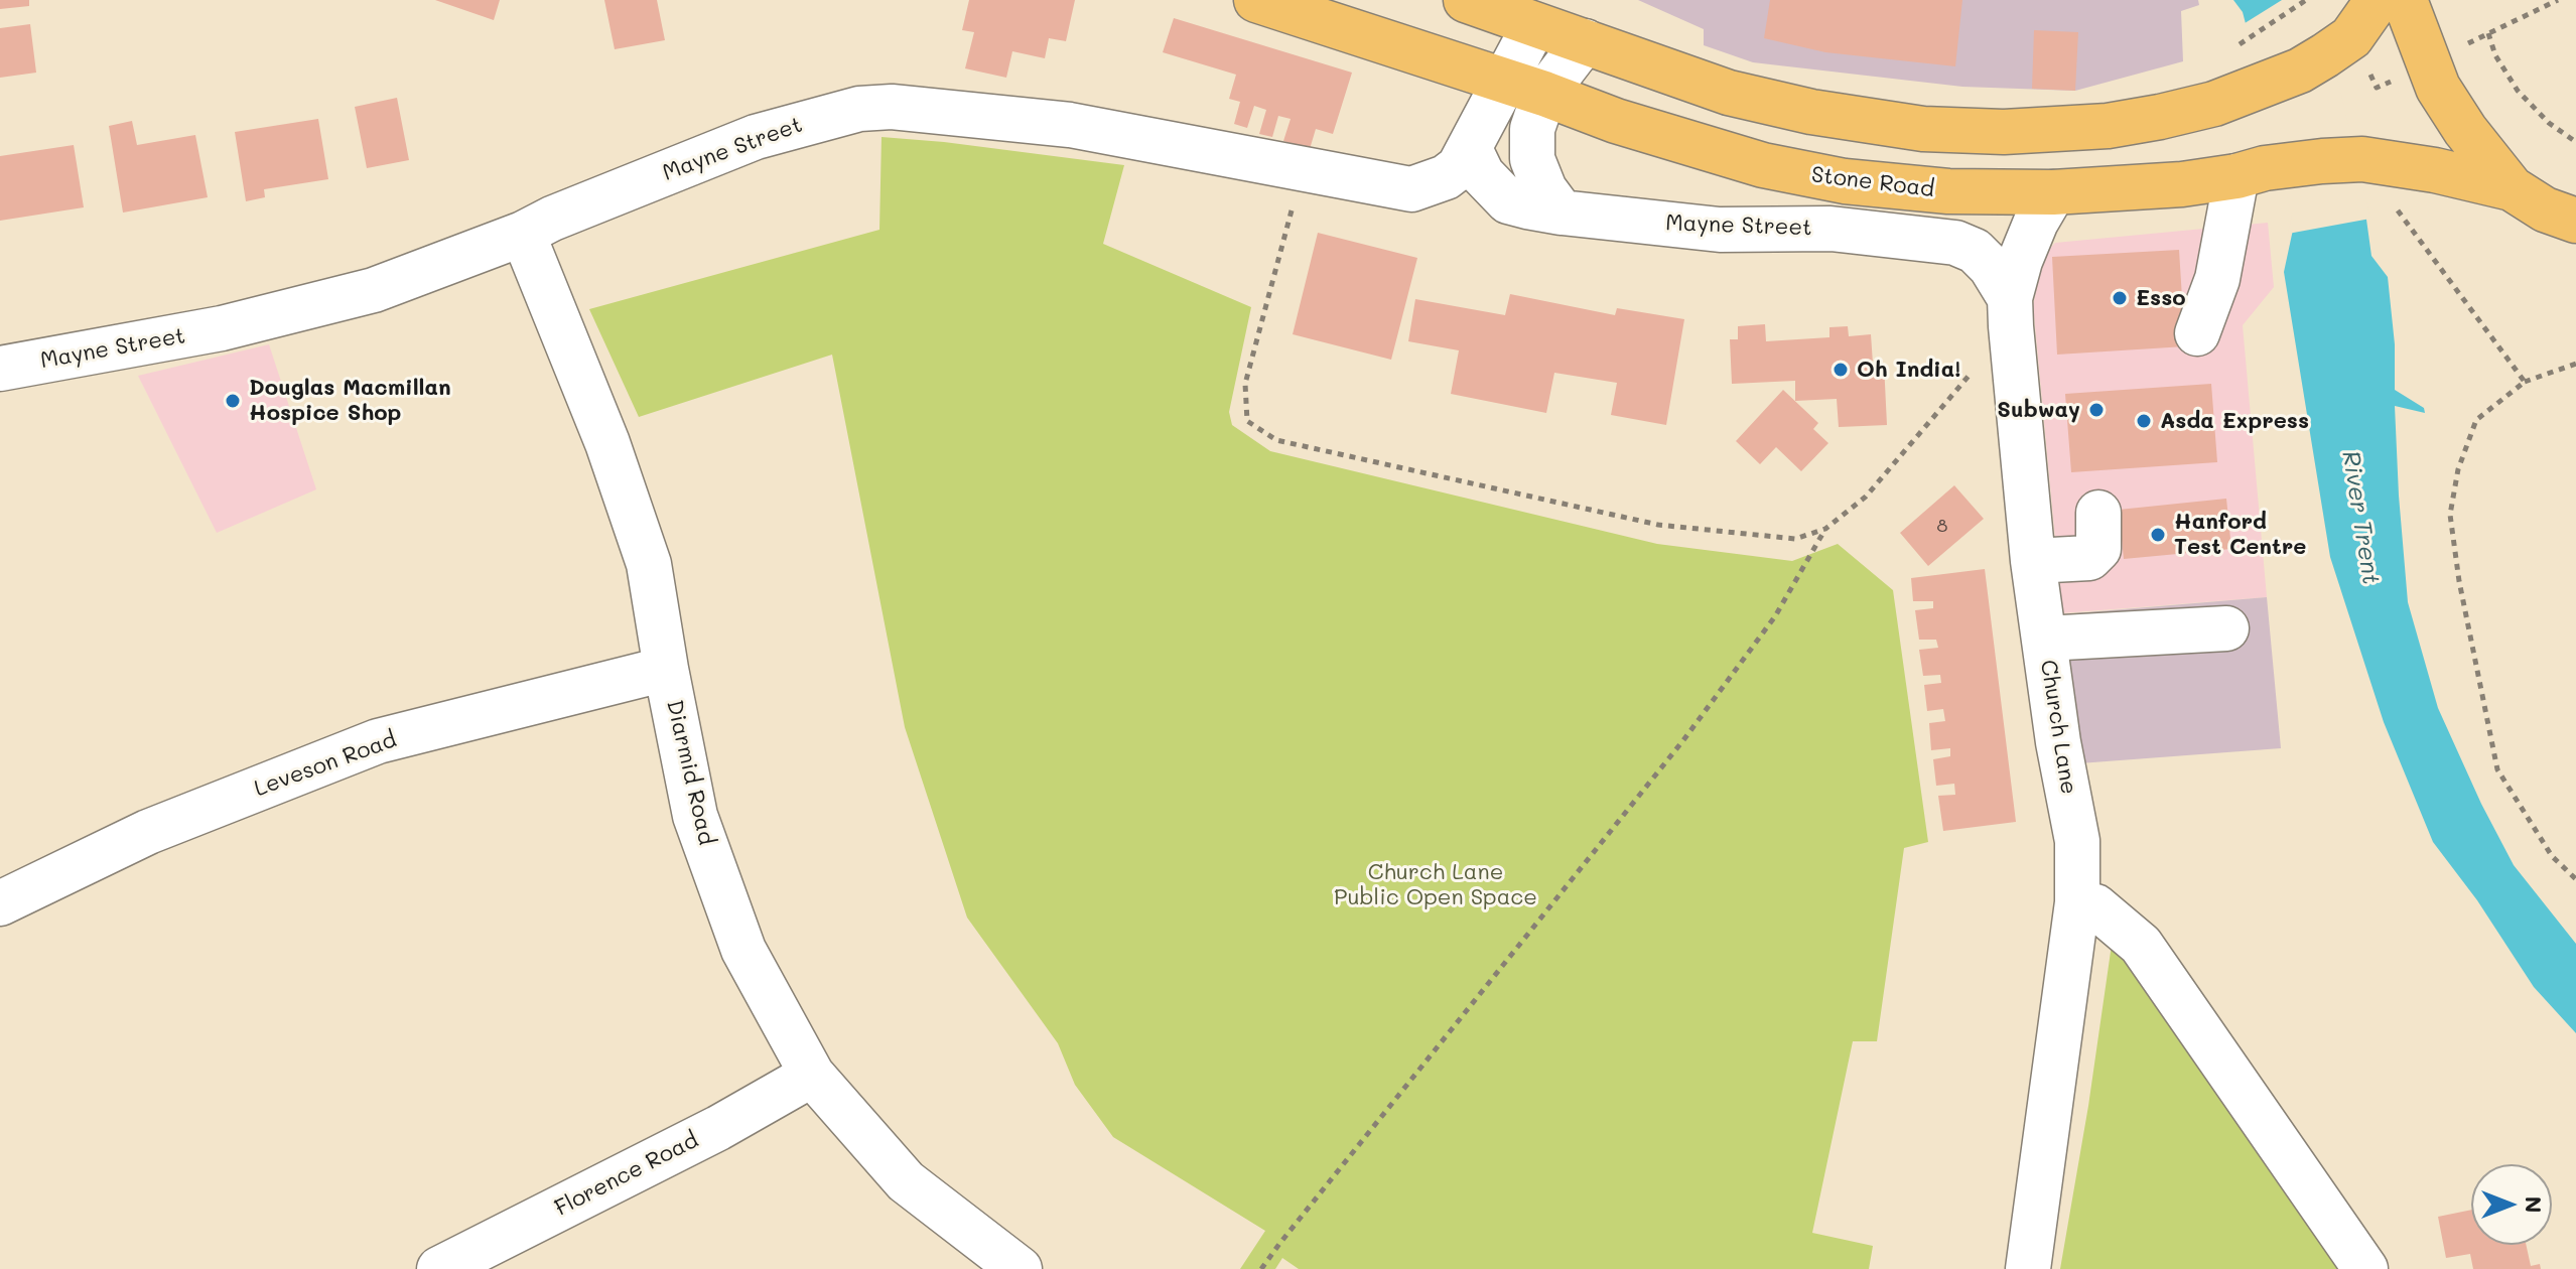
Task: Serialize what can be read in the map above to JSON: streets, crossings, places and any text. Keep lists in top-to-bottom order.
{
  "streets": {
    "highway": ["Stone Road"],
    "street": [
      "Mayne Street",
      "Church Lane",
      "Leveson Road",
      "Diarmid Road",
      "Florence Road"
    ]
  },
  "crossings": [
    ["Mayne Street", "Stone Road"],
    ["Mayne Street", "Church Lane"],
    ["Mayne Street", "Diarmid Road"],
    ["Stone Road", "Church Lane"],
    ["Leveson Road", "Diarmid Road"],
    ["Diarmid Road", "Florence Road"]
  ],
  "water": ["River Trent"],
  "parks": ["Church Lane Public Open Space"],
  "places": [
    "Esso",
    "Oh India!",
    "Douglas Macmillan Hospice Shop",
    "Subway",
    "Asda Express",
    "Hanford Test Centre"
  ],
  "house_numbers": ["8"],
  "north": "right"
}
